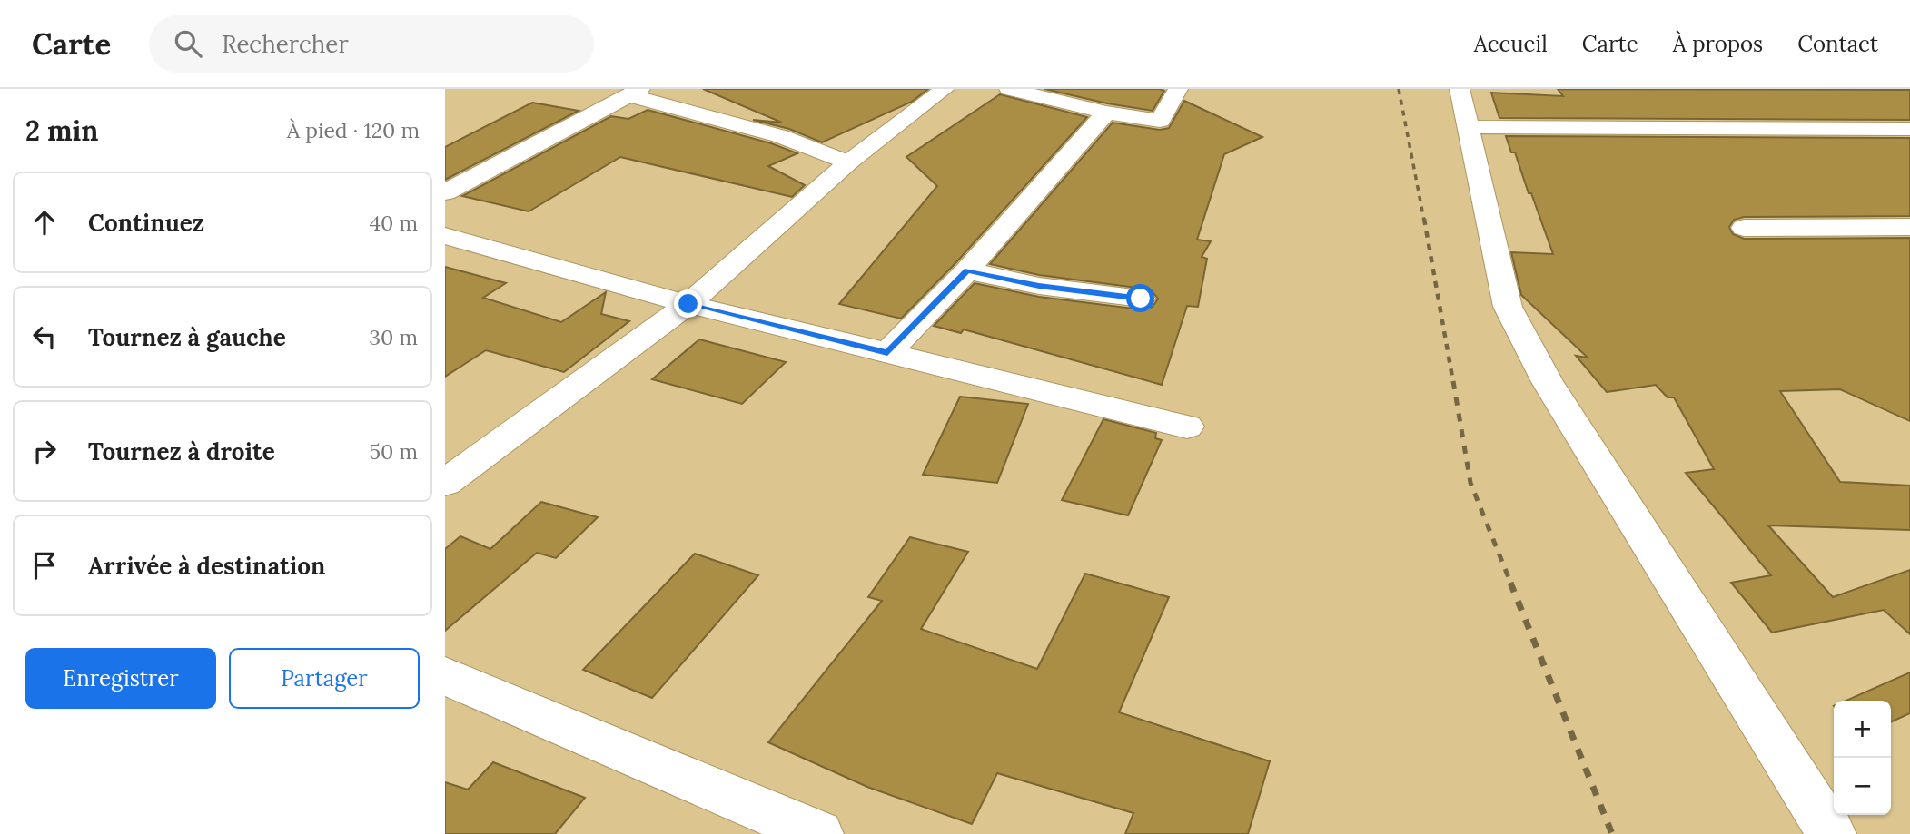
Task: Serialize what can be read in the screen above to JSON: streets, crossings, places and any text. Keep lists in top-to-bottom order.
{
  "page": {
    "header": "Carte",
    "search": "Rechercher",
    "nav": [
      "Accueil",
      "Carte",
      "À propos",
      "Contact"
    ],
    "heading": ["2 min", "À pied · 120 m"],
    "list": [
      ["Continuez", "40 m"],
      ["Tournez à gauche", "30 m"],
      ["Tournez à droite", "50 m"],
      "Arrivée à destination"
    ],
    "buttons": ["Enregistrer", "Partager"],
    "map_buttons": ["+", "−"]
  }
}
